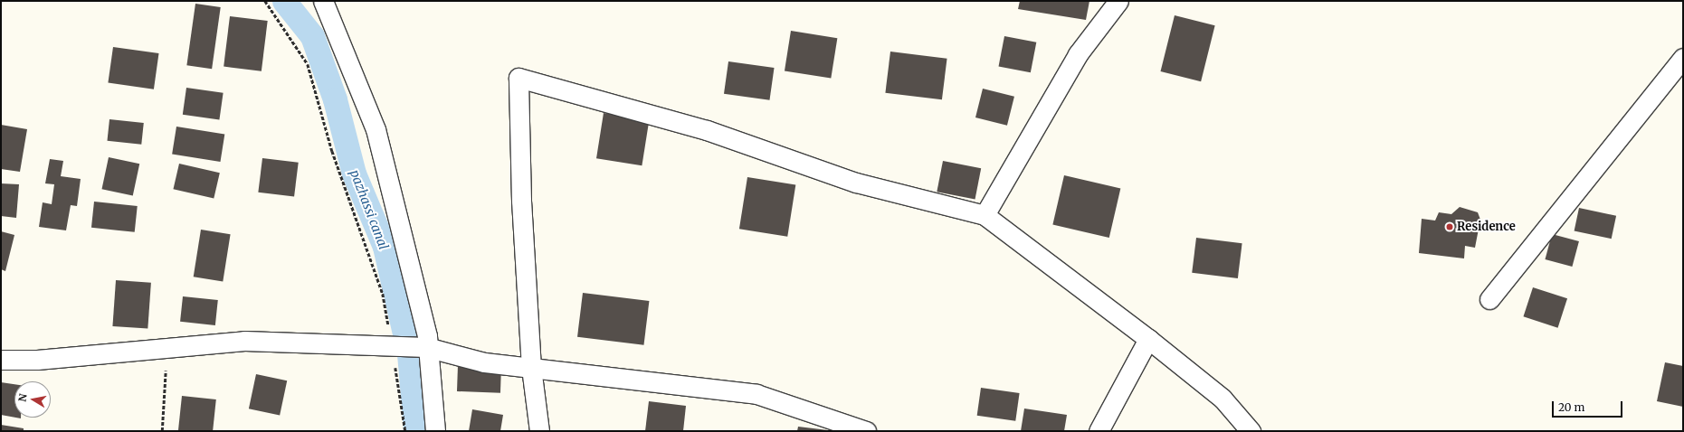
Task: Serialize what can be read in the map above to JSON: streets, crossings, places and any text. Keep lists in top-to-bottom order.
{
  "water": ["pazhassi canal"],
  "places": ["Residence"],
  "scale_bar": "20 m",
  "north": "left"
}
